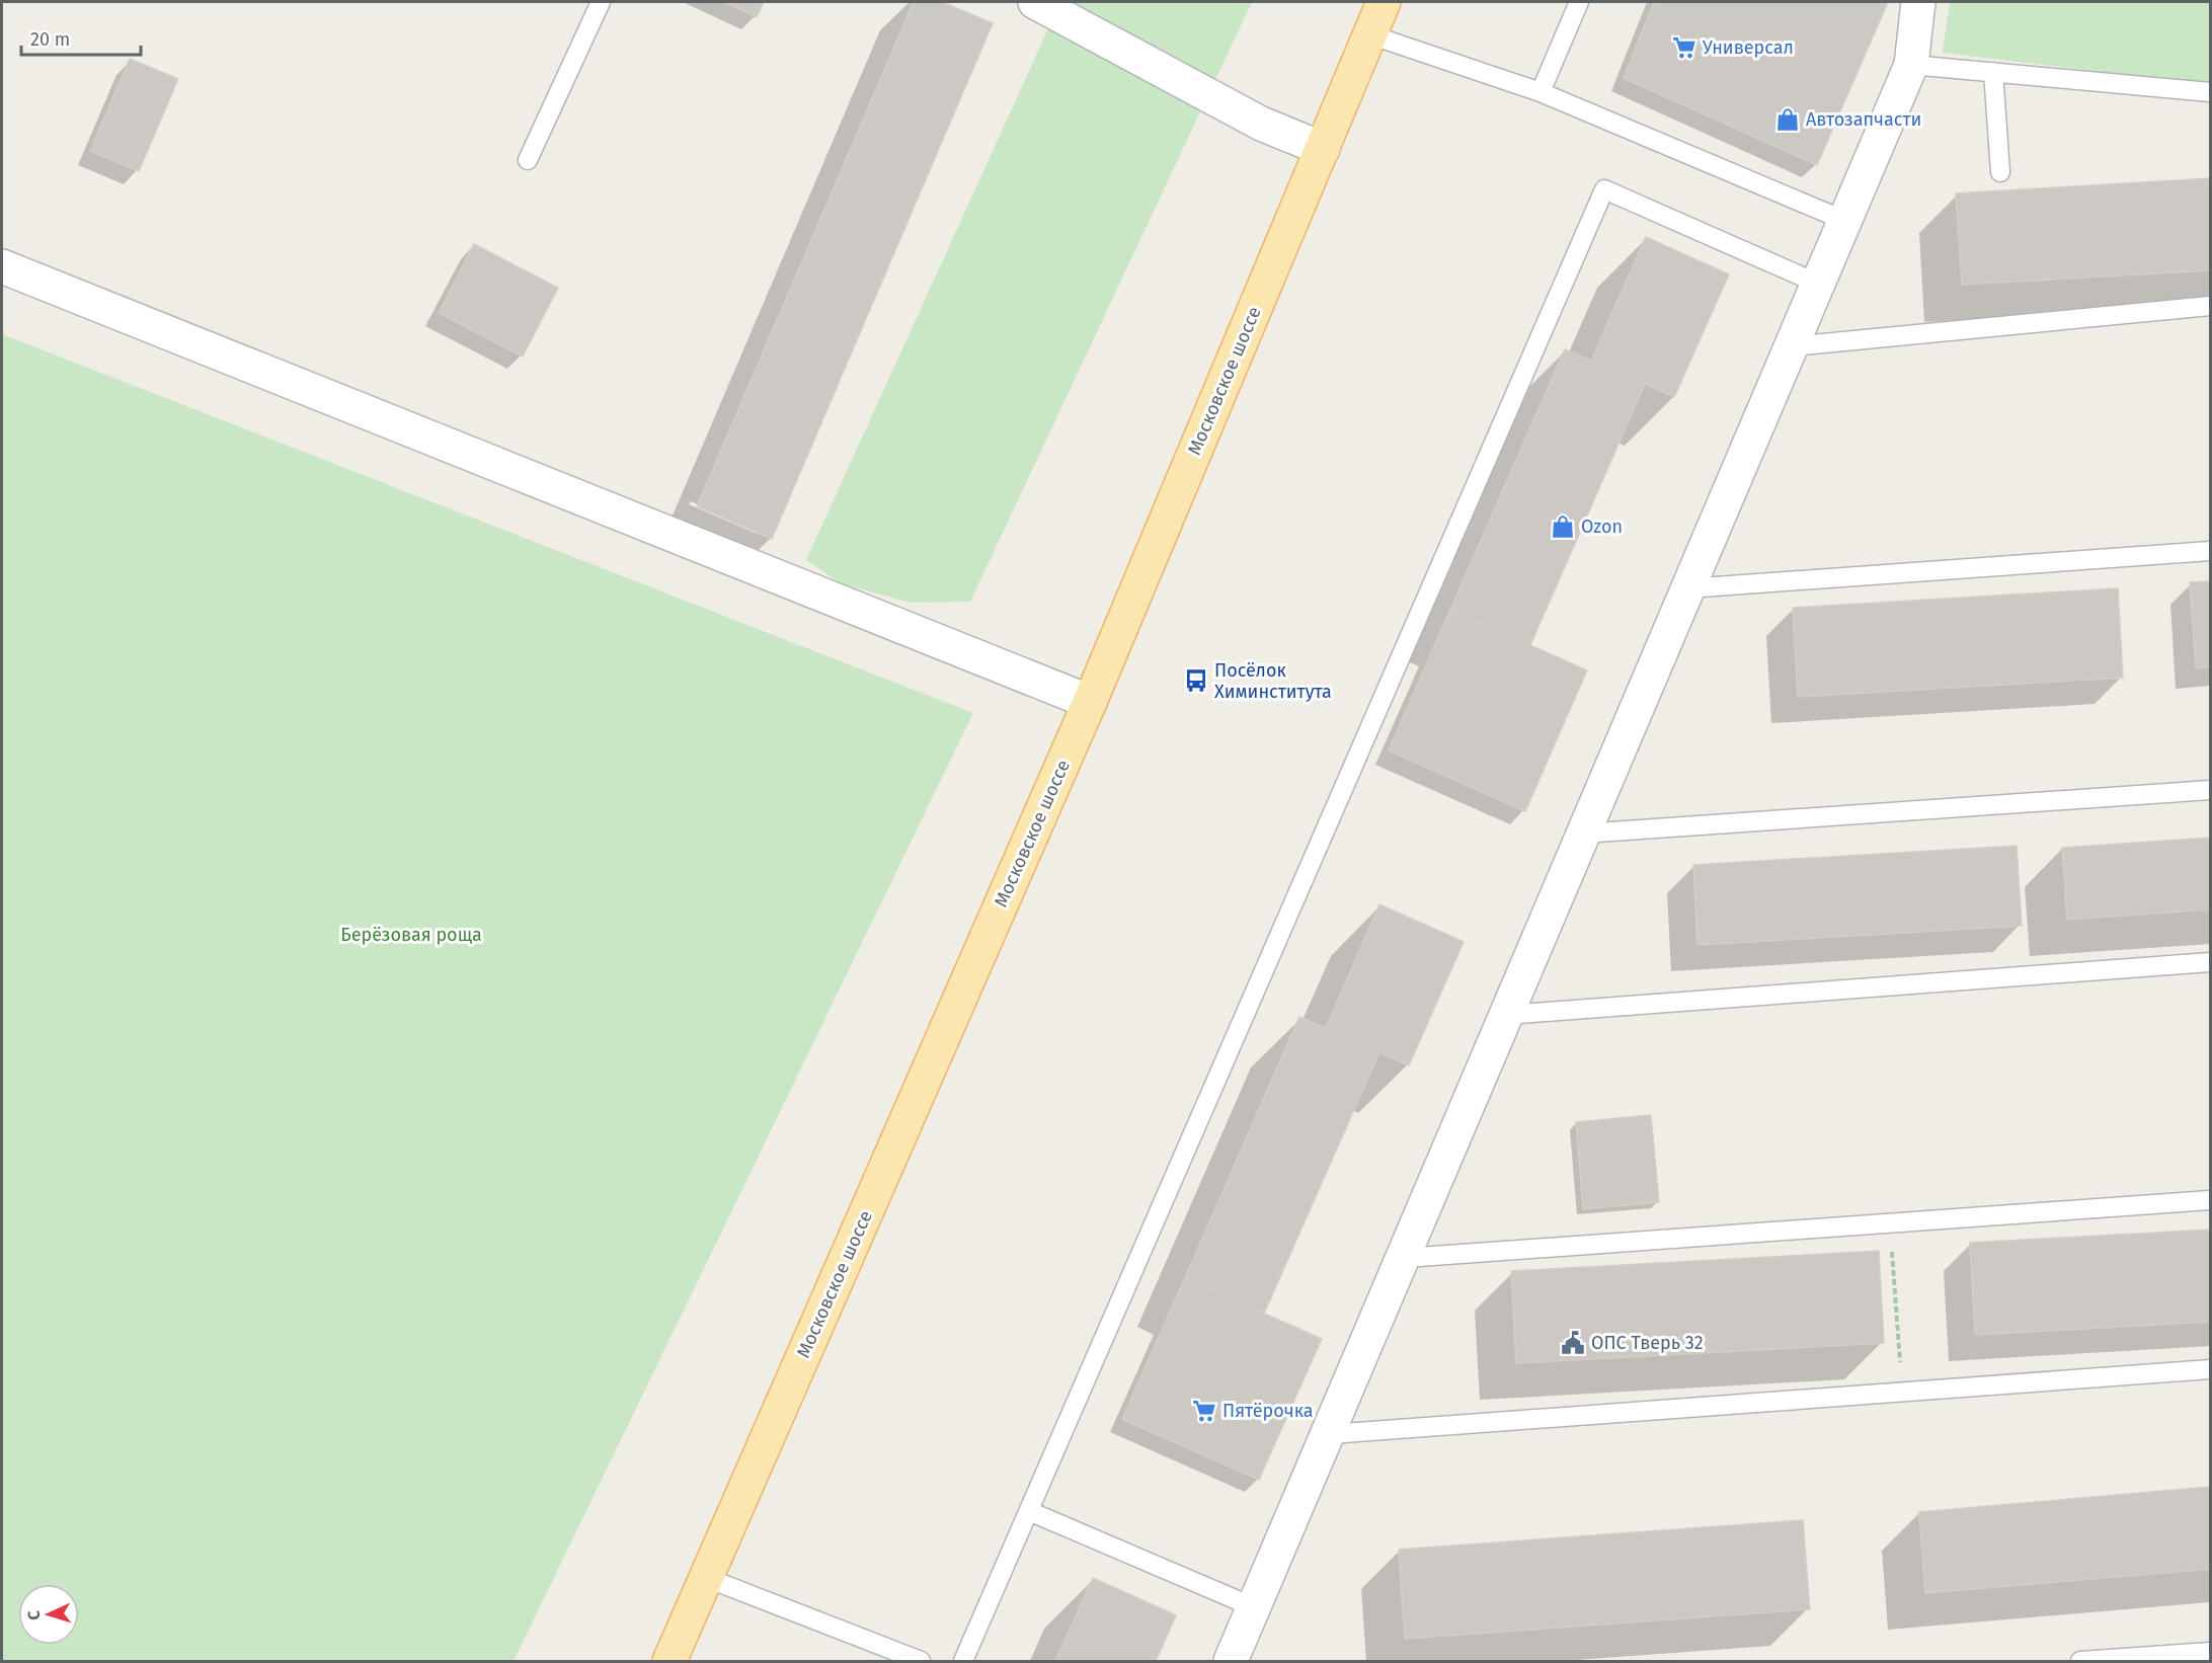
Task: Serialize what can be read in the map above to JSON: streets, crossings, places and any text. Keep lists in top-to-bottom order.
{
  "streets": {
    "main road": ["Московское шоссе"]
  },
  "parks": ["Берёзовая роща"],
  "places": {
    "supermarket": ["Универсал", "Пятёрочка"],
    "shop": ["Автозапчасти", "Ozon"],
    "bus stop": ["Посёлок Химинститута"],
    "public building": ["ОПС Тверь 32"]
  },
  "scale_bar": "20 m",
  "north": "left"
}
